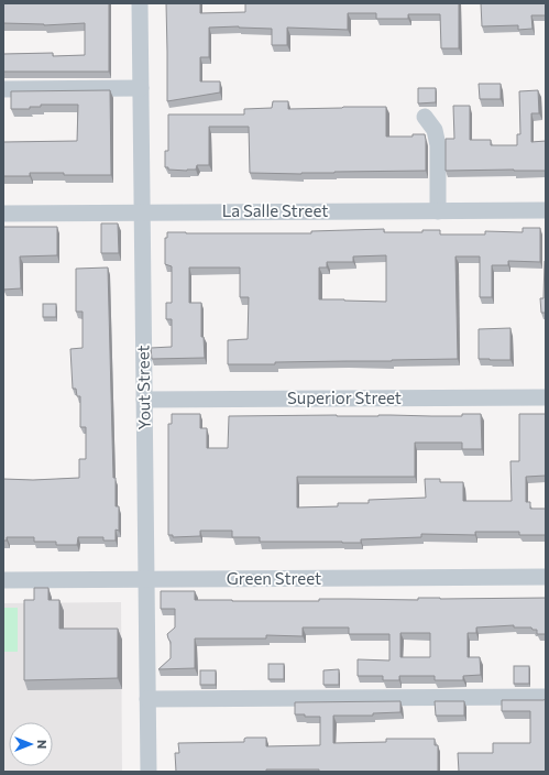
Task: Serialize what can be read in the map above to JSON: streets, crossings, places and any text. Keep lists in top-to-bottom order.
{
  "streets": {
    "street": [
      "La Salle Street",
      "Yout Street",
      "Superior Street",
      "Green Street"
    ]
  },
  "crossings": [
    ["La Salle Street", "Yout Street"],
    ["Yout Street", "Superior Street"],
    ["Yout Street", "Green Street"]
  ],
  "north": "right"
}
